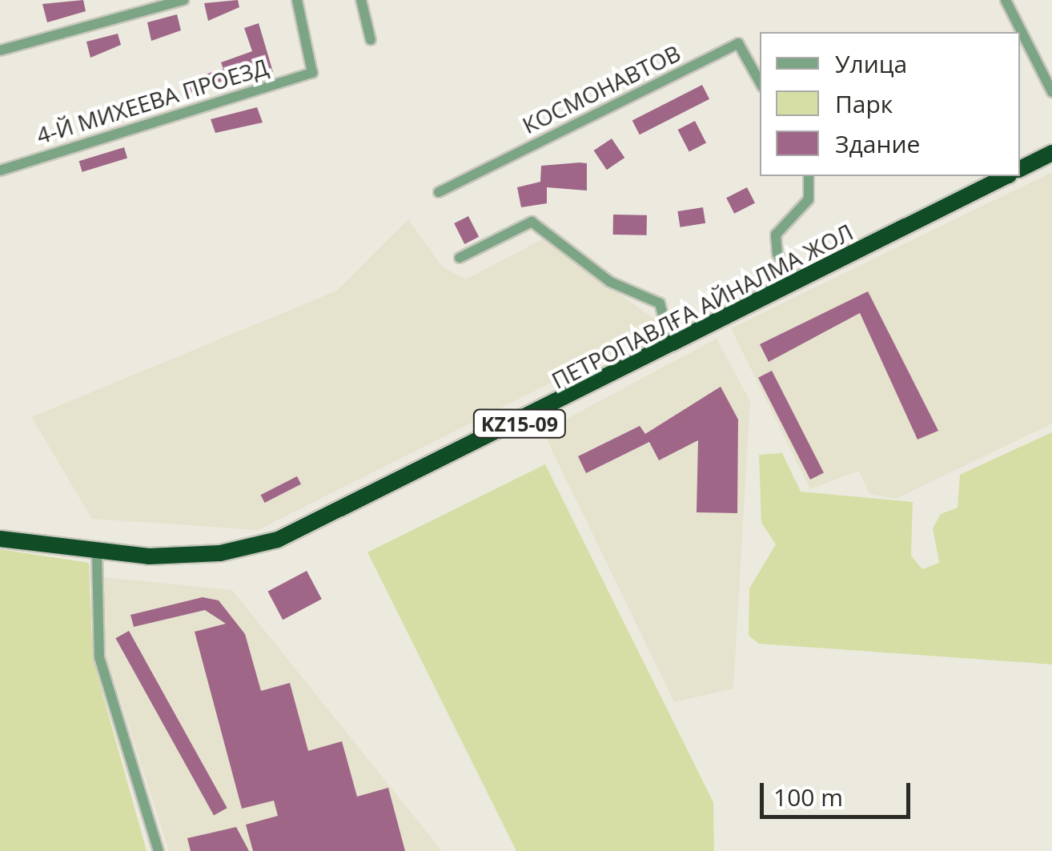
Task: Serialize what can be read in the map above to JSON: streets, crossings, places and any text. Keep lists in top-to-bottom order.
{
  "streets": {
    "highway": ["ПЕТРОПАВЛҒА АЙНАЛМА ЖОЛ", "KZ15-09"],
    "street": ["КОСМОНАВТОВ", "4-Й МИХЕЕВА ПРОЕЗД"]
  },
  "legend": ["Улица", "Парк", "Здание"],
  "scale_bar": "100 m"
}
